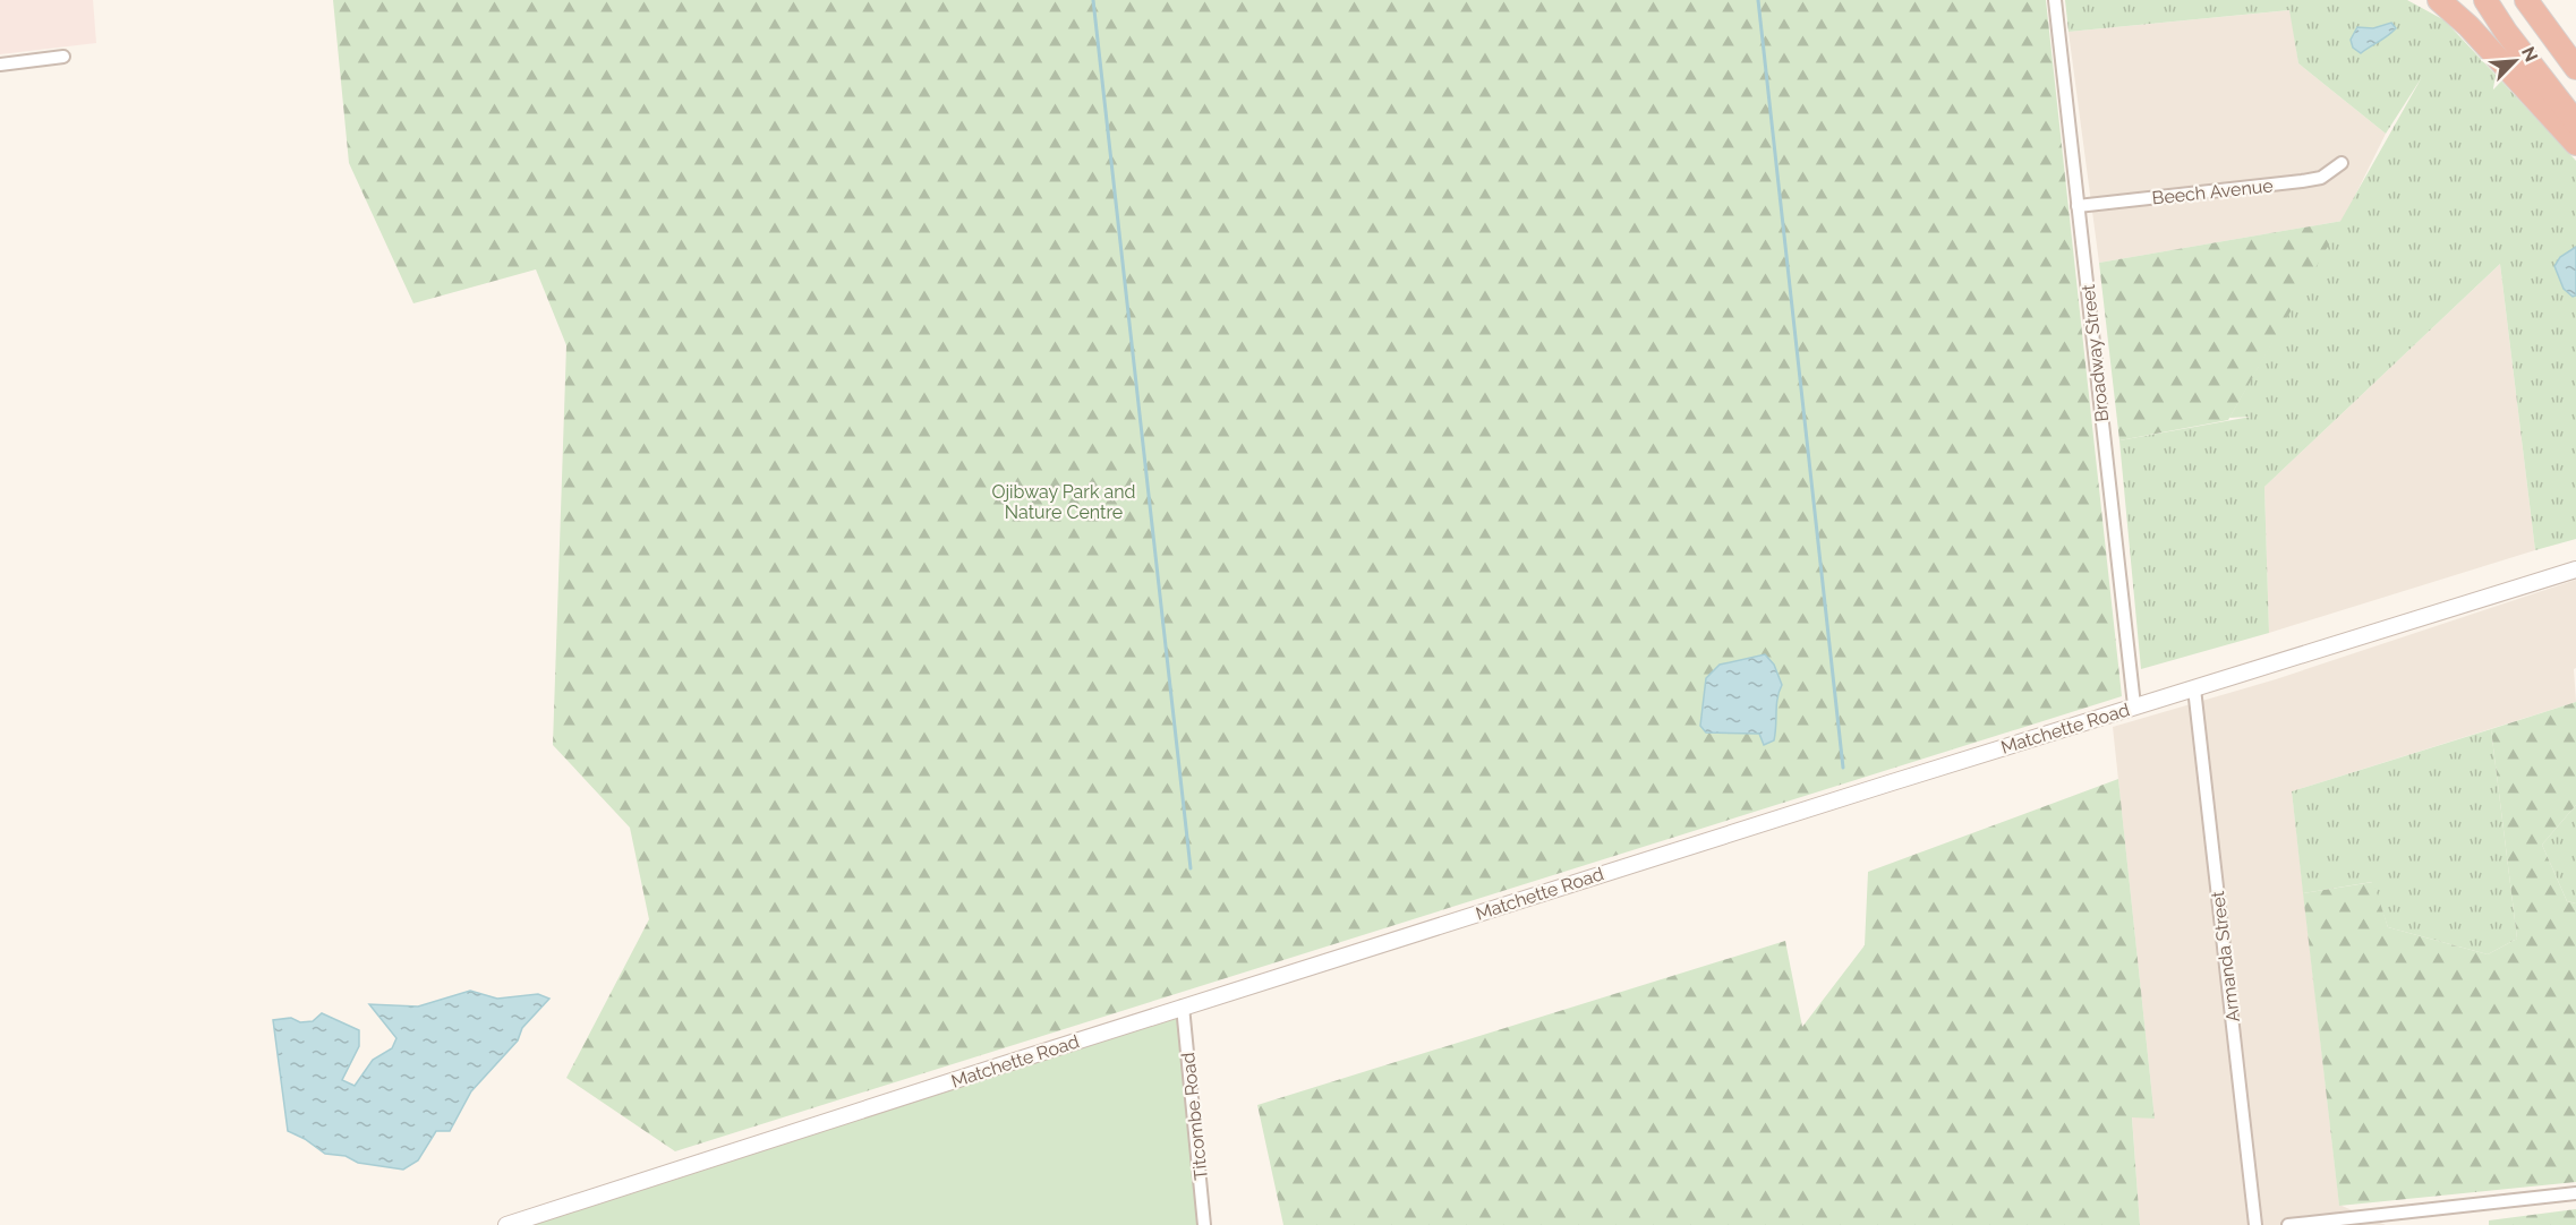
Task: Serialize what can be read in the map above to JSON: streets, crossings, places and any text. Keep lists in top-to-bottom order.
{
  "streets": {
    "street": [
      "Beech Avenue",
      "Broadway Street",
      "Matchette Road",
      "Armanda Street",
      "Titcombe Road"
    ]
  },
  "crossings": [
    ["Beech Avenue", "Broadway Street"],
    ["Broadway Street", "Matchette Road"],
    ["Matchette Road", "Armanda Street"],
    ["Matchette Road", "Titcombe Road"]
  ],
  "parks": ["Ojibway Park and Nature Centre"],
  "north": "top right"
}
